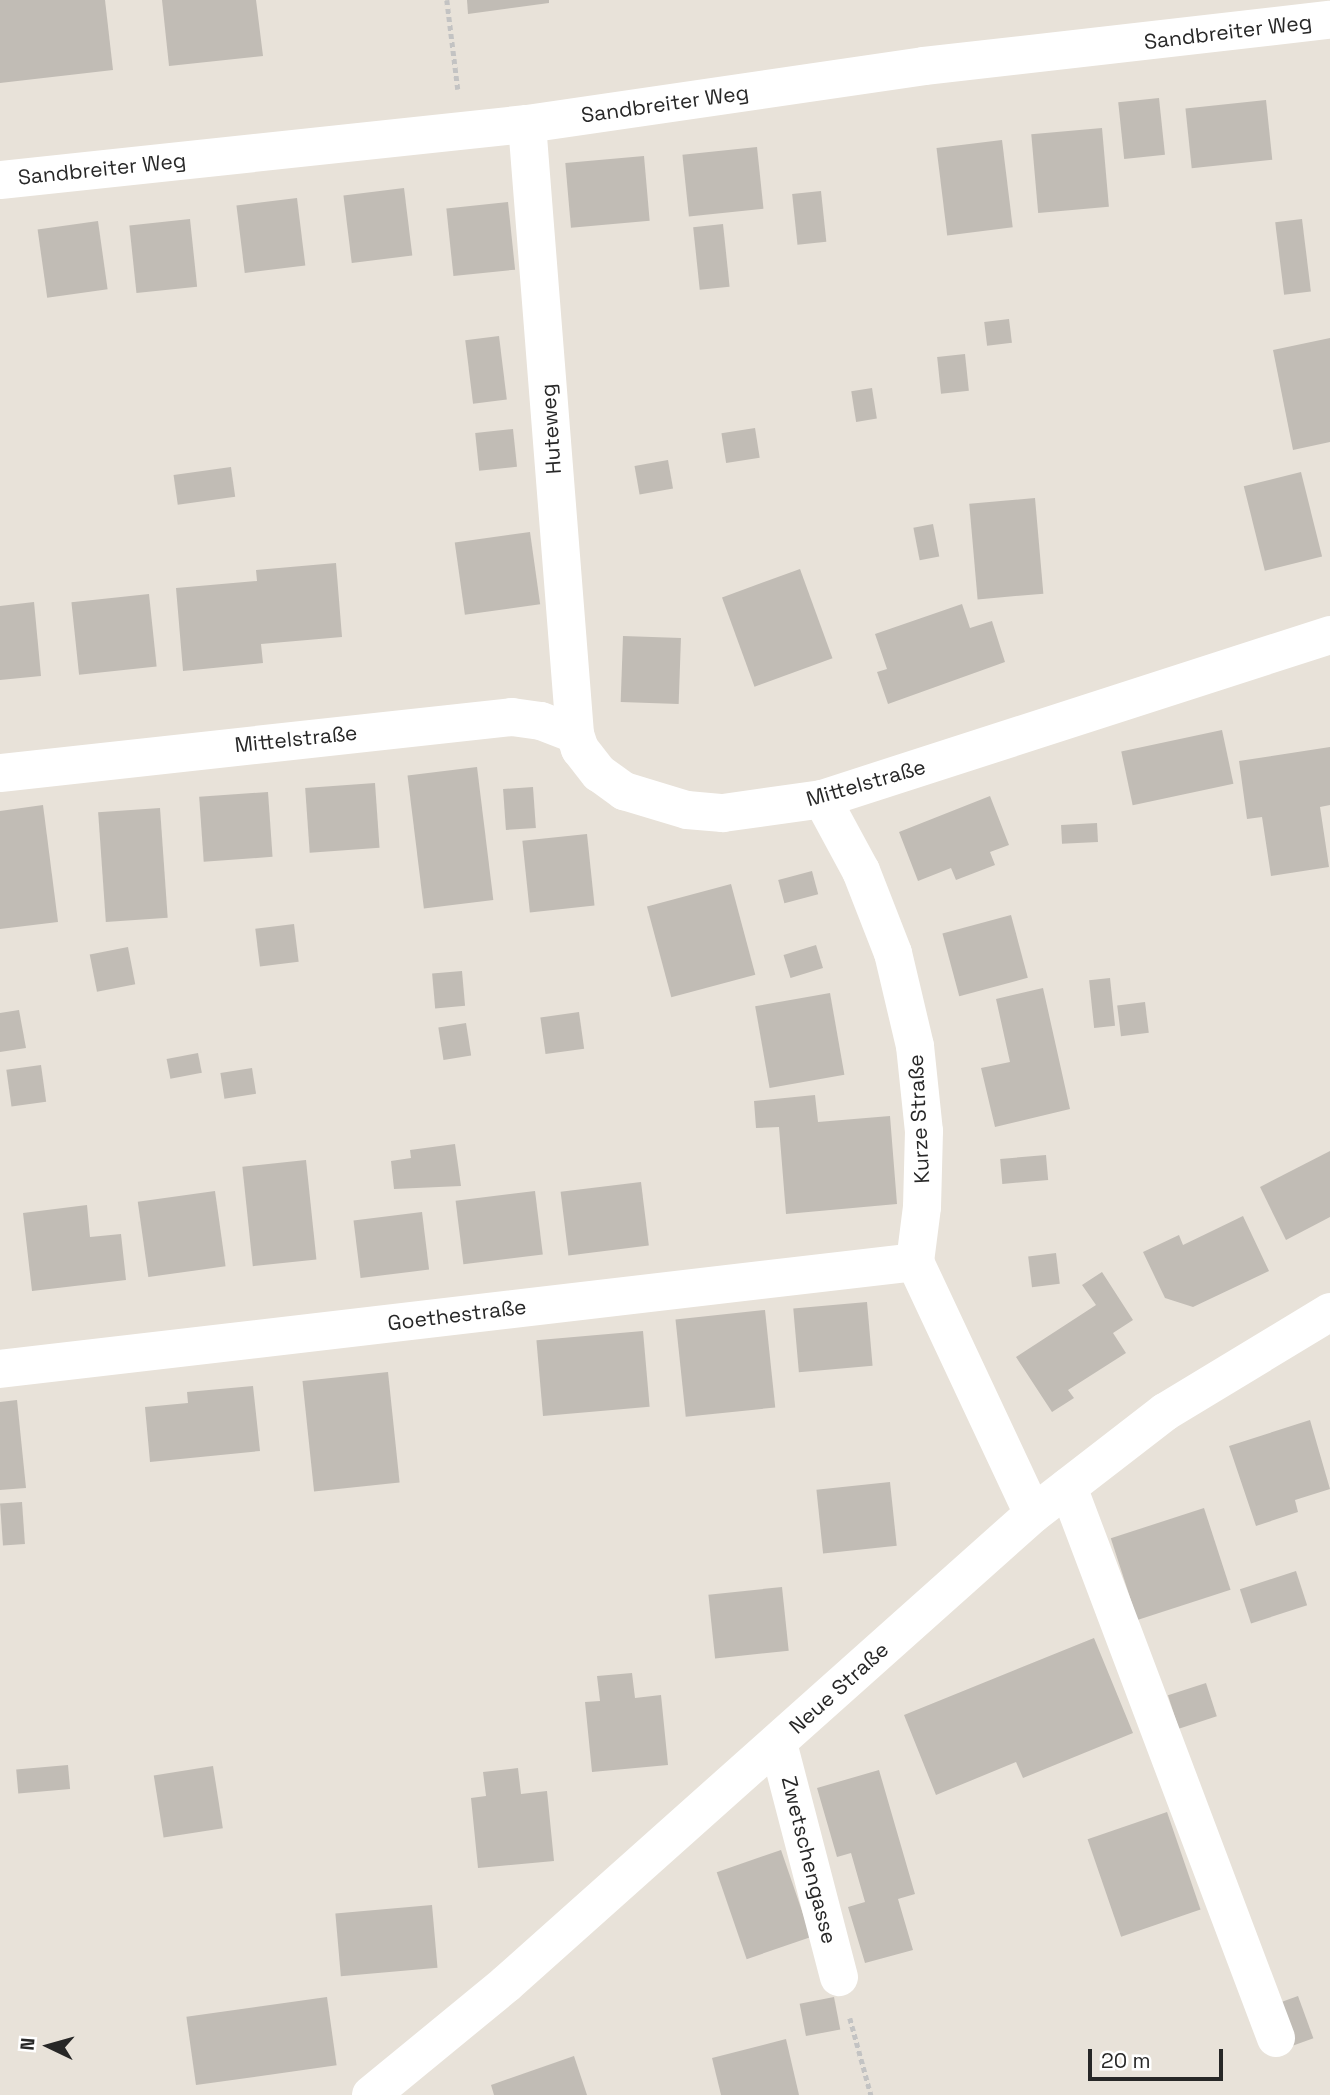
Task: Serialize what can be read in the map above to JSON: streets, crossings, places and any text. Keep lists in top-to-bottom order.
{
  "streets": {
    "street": [
      "Sandbreiter Weg",
      "Huteweg",
      "Mittelstraße",
      "Kurze Straße",
      "Goethestraße",
      "Neue Straße",
      "Zwetschengasse"
    ]
  },
  "crossings": [
    ["Sandbreiter Weg", "Huteweg"],
    ["Huteweg", "Mittelstraße"],
    ["Mittelstraße", "Kurze Straße"],
    ["Kurze Straße", "Goethestraße"],
    ["Neue Straße", "Zwetschengasse"]
  ],
  "scale_bar": "20 m",
  "north": "left"
}
